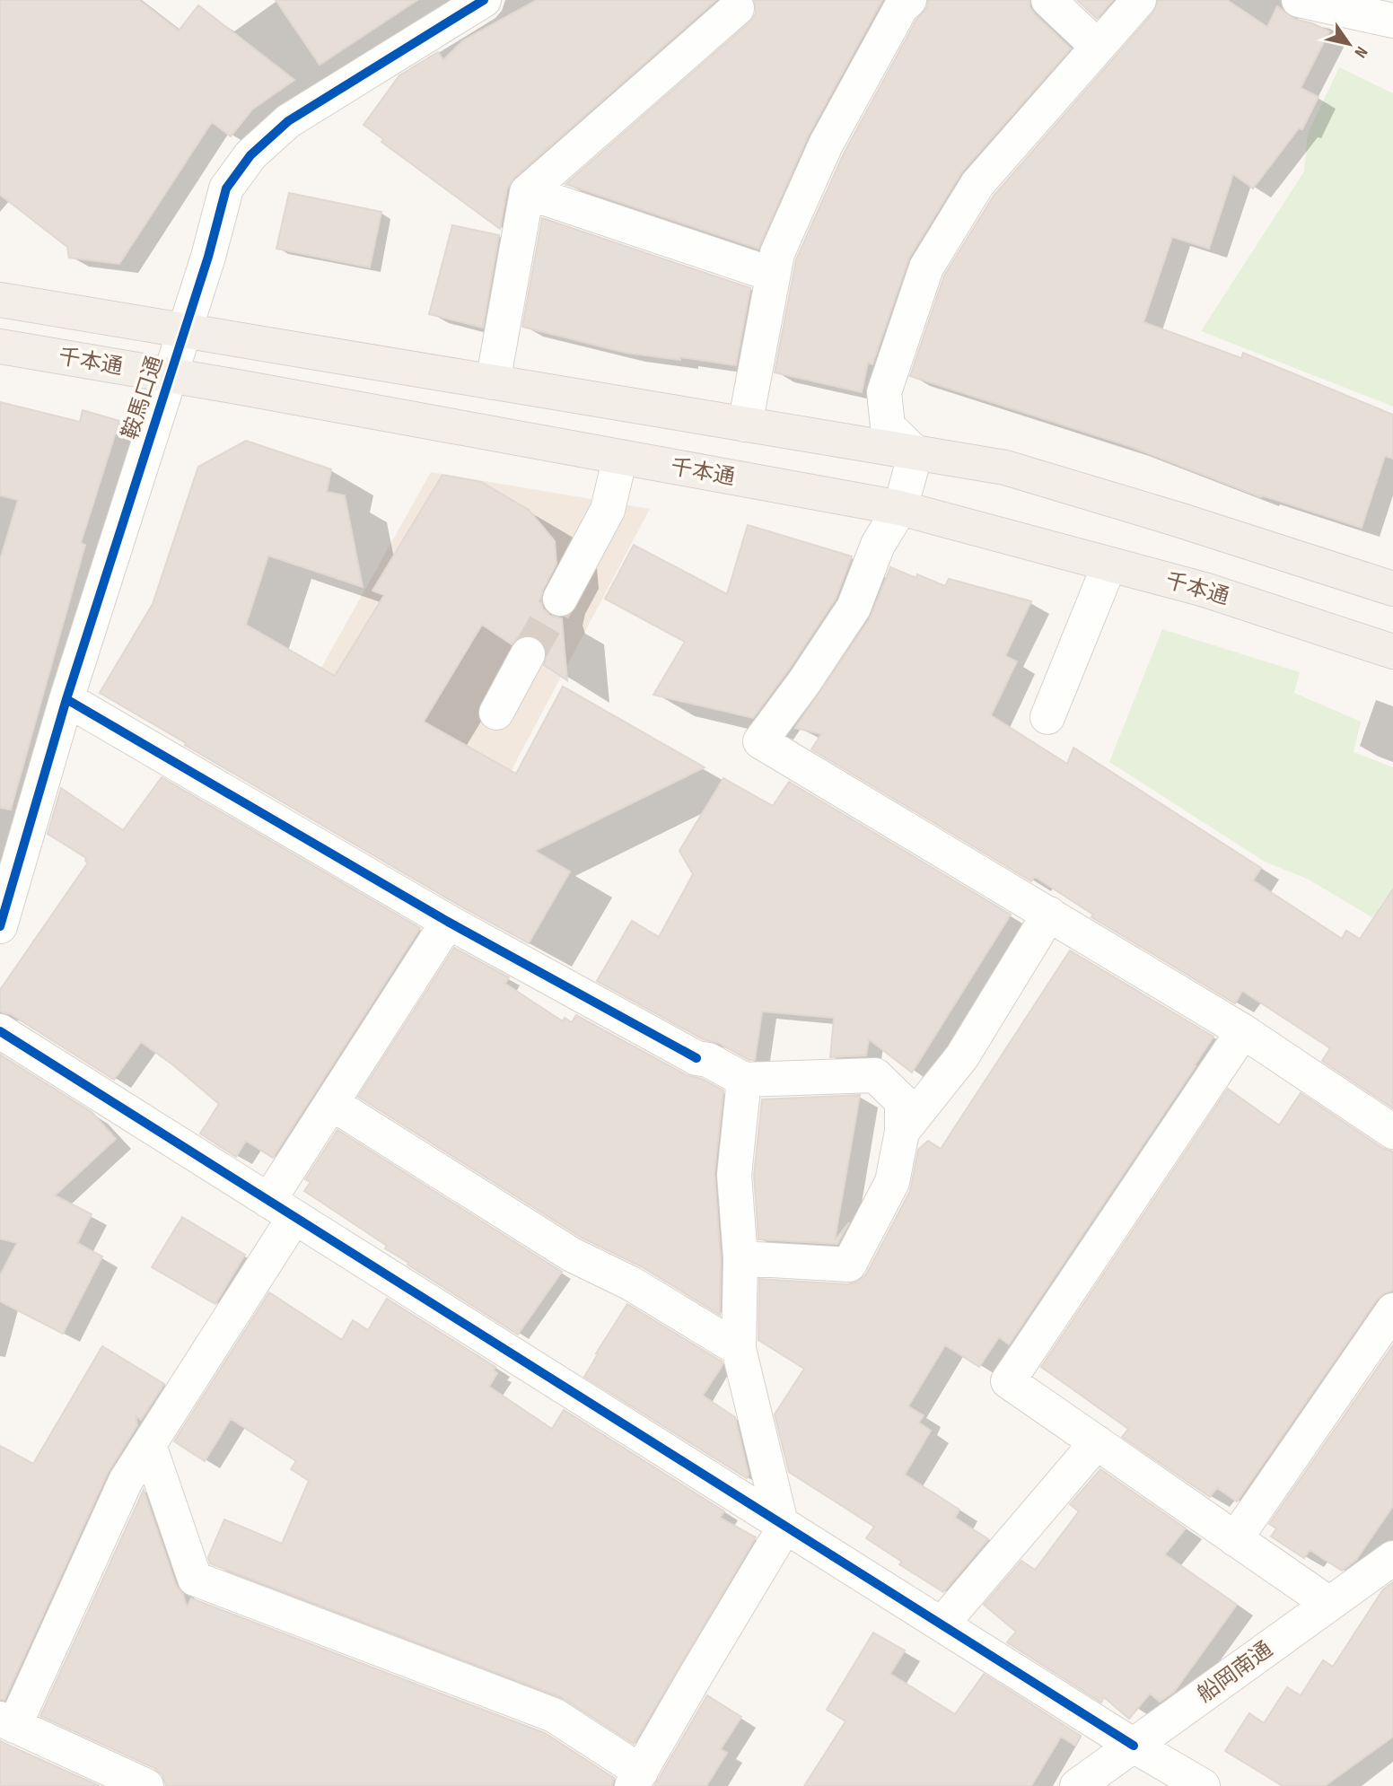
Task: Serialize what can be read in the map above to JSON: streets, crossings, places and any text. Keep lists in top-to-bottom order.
{
  "streets": {
    "main road": ["千本通"],
    "street": ["鞍馬口通", "船岡南通"]
  },
  "crossings": [
    ["千本通", "鞍馬口通"]
  ],
  "north": "bottom right"
}
